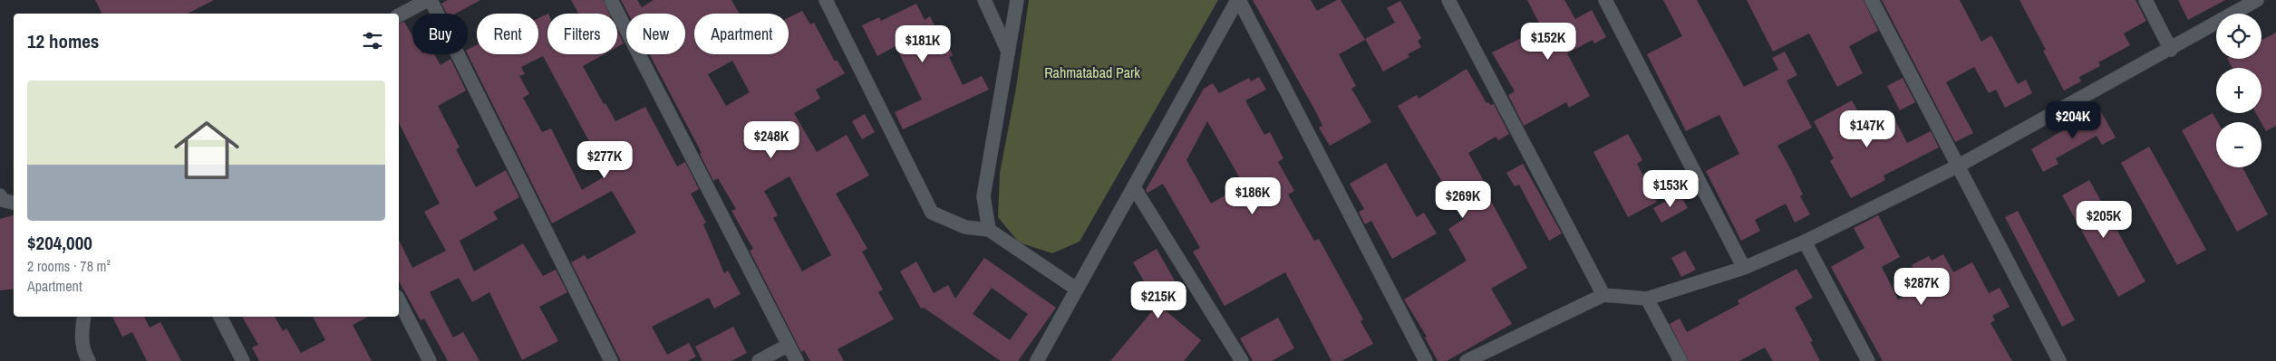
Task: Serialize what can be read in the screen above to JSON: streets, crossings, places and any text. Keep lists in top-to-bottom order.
{
  "parks": ["Rahmatabad Park"],
  "page": {
    "map_buttons": ["+", "−"],
    "chip": [
      "Buy",
      "Rent",
      "Filters",
      "New",
      "Apartment"
    ],
    "heading": "12 homes",
    "price": [
      "$152K",
      "$181K",
      "$204K",
      "$147K",
      "$248K",
      "$277K",
      "$153K",
      "$186K",
      "$269K",
      "$205K",
      "$287K",
      "$215K"
    ],
    "list": [
      {
        "name": "$204,000",
        "note": "2 rooms · 78 m² · Apartment"
      }
    ]
  }
}
